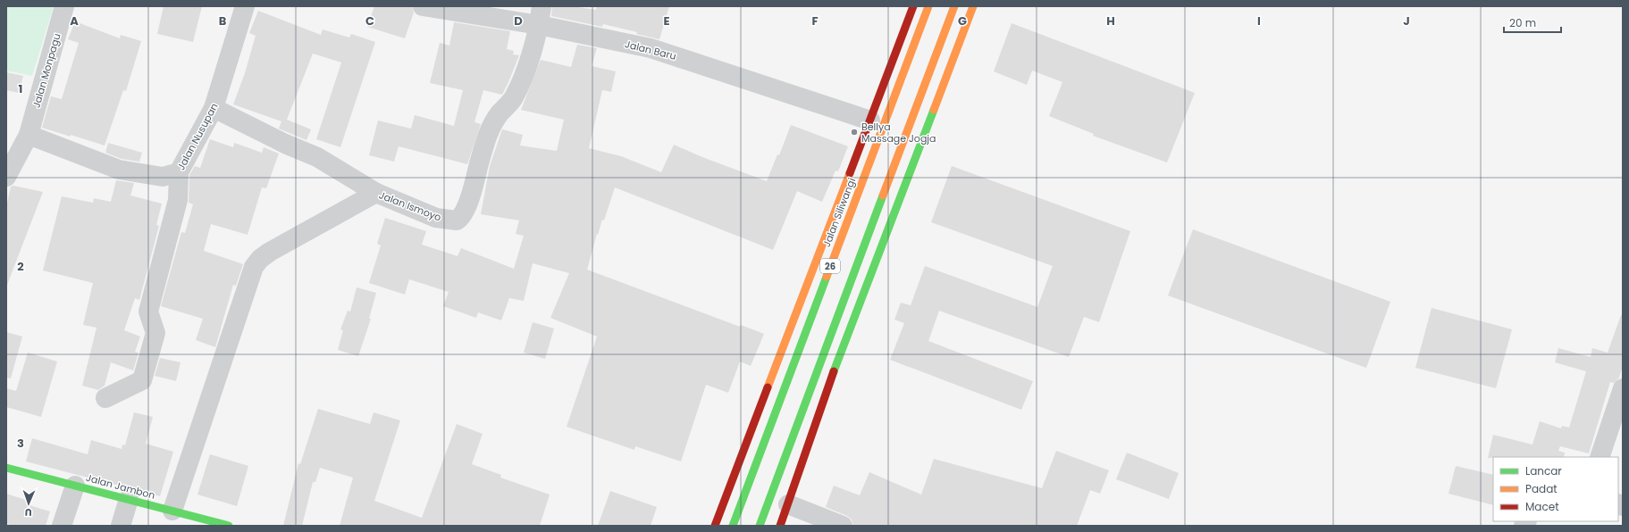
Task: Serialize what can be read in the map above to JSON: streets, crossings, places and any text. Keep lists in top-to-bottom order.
{
  "streets": {
    "main road": ["Jalan Siliwangi", "26", "Jalan Jambon"],
    "street": [
      "Jalan Baru",
      "Jalan Monpagu",
      "Jalan Nusupan",
      "Jalan Ismoyo"
    ]
  },
  "crossings": [
    ["Jalan Baru", "Jalan Ismoyo"],
    ["Jalan Monpagu", "Jalan Nusupan"],
    ["Jalan Nusupan", "Jalan Ismoyo"]
  ],
  "places": ["Bellya Massage Jogja"],
  "legend": ["Lancar", "Padat", "Macet"],
  "scale_bar": "20 m",
  "north": "bottom",
  "grid": {
    "columns": [
      "A",
      "B",
      "C",
      "D",
      "E",
      "F",
      "G",
      "H",
      "I",
      "J"
    ],
    "rows": ["1", "2", "3"]
  }
}
